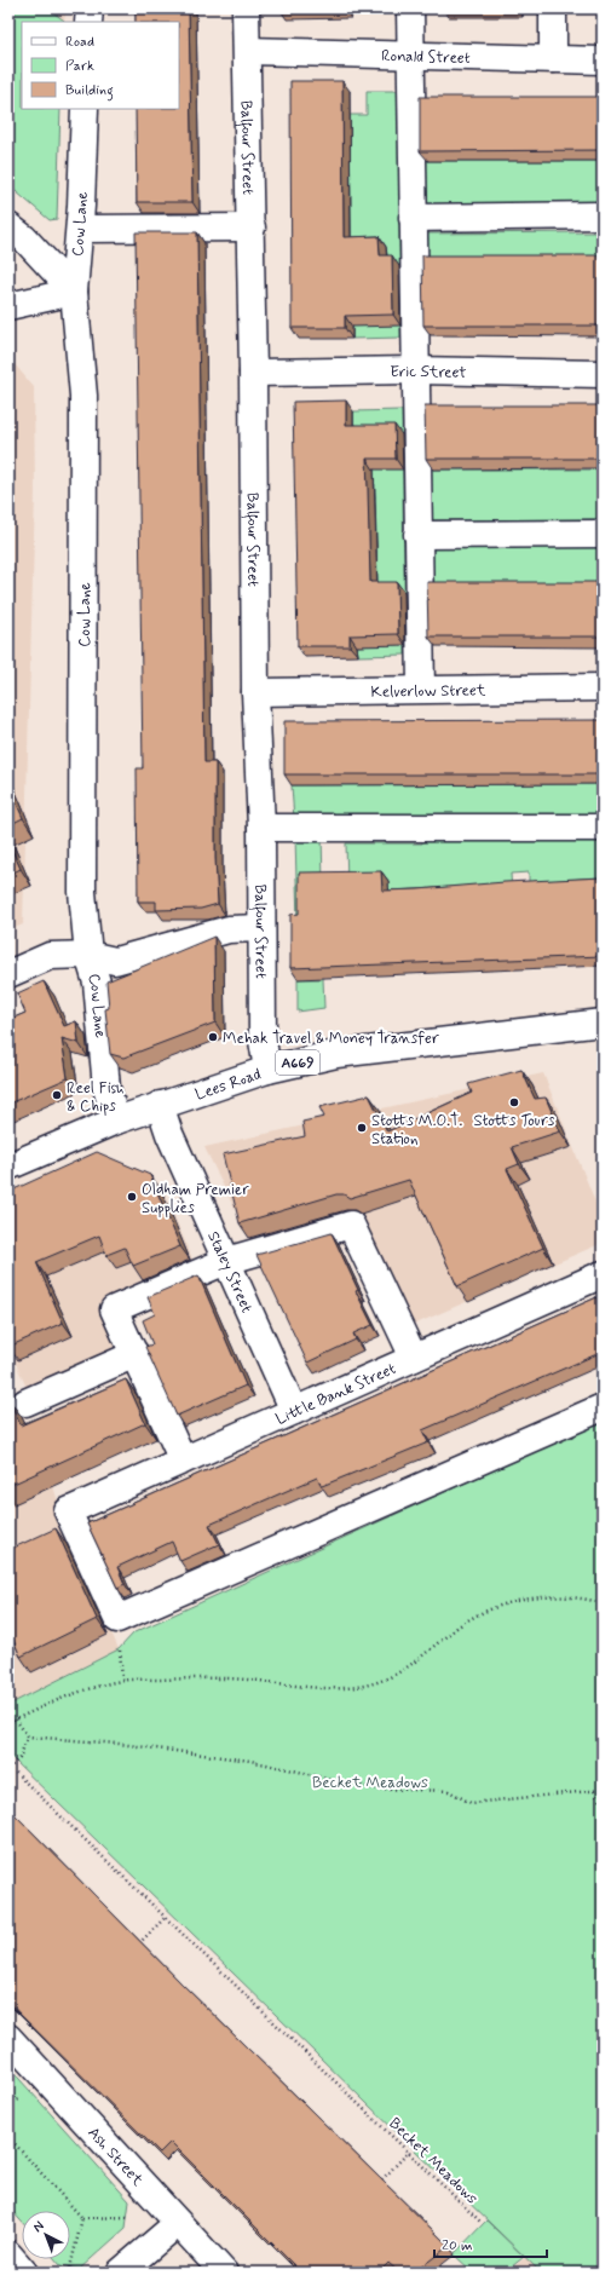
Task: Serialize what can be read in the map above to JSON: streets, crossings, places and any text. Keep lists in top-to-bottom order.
{
  "streets": {
    "street": [
      "Ronald Street",
      "Balfour Street",
      "Cow Lane",
      "Eric Street",
      "Kelverlow Street",
      "A669",
      "Lees Road",
      "Staley Street",
      "Little Bank Street",
      "Ash Street"
    ],
    "path": ["Becket Meadows"]
  },
  "crossings": [
    ["Ronald Street", "Balfour Street"],
    ["Balfour Street", "Eric Street"],
    ["Balfour Street", "Kelverlow Street"],
    ["Balfour Street", "Lees Road"],
    ["Cow Lane", "Lees Road"],
    ["Lees Road", "Staley Street"],
    ["Staley Street", "Little Bank Street"]
  ],
  "parks": ["Becket Meadows"],
  "places": [
    "Mehak Travel & Money Transfer",
    "Reel Fish & Chips",
    "Stotts Tours",
    "Stotts M.O.T. Station",
    "Oldham Premier Supplies"
  ],
  "legend": ["Road", "Park", "Building"],
  "scale_bar": "20 m",
  "north": "top left"
}
